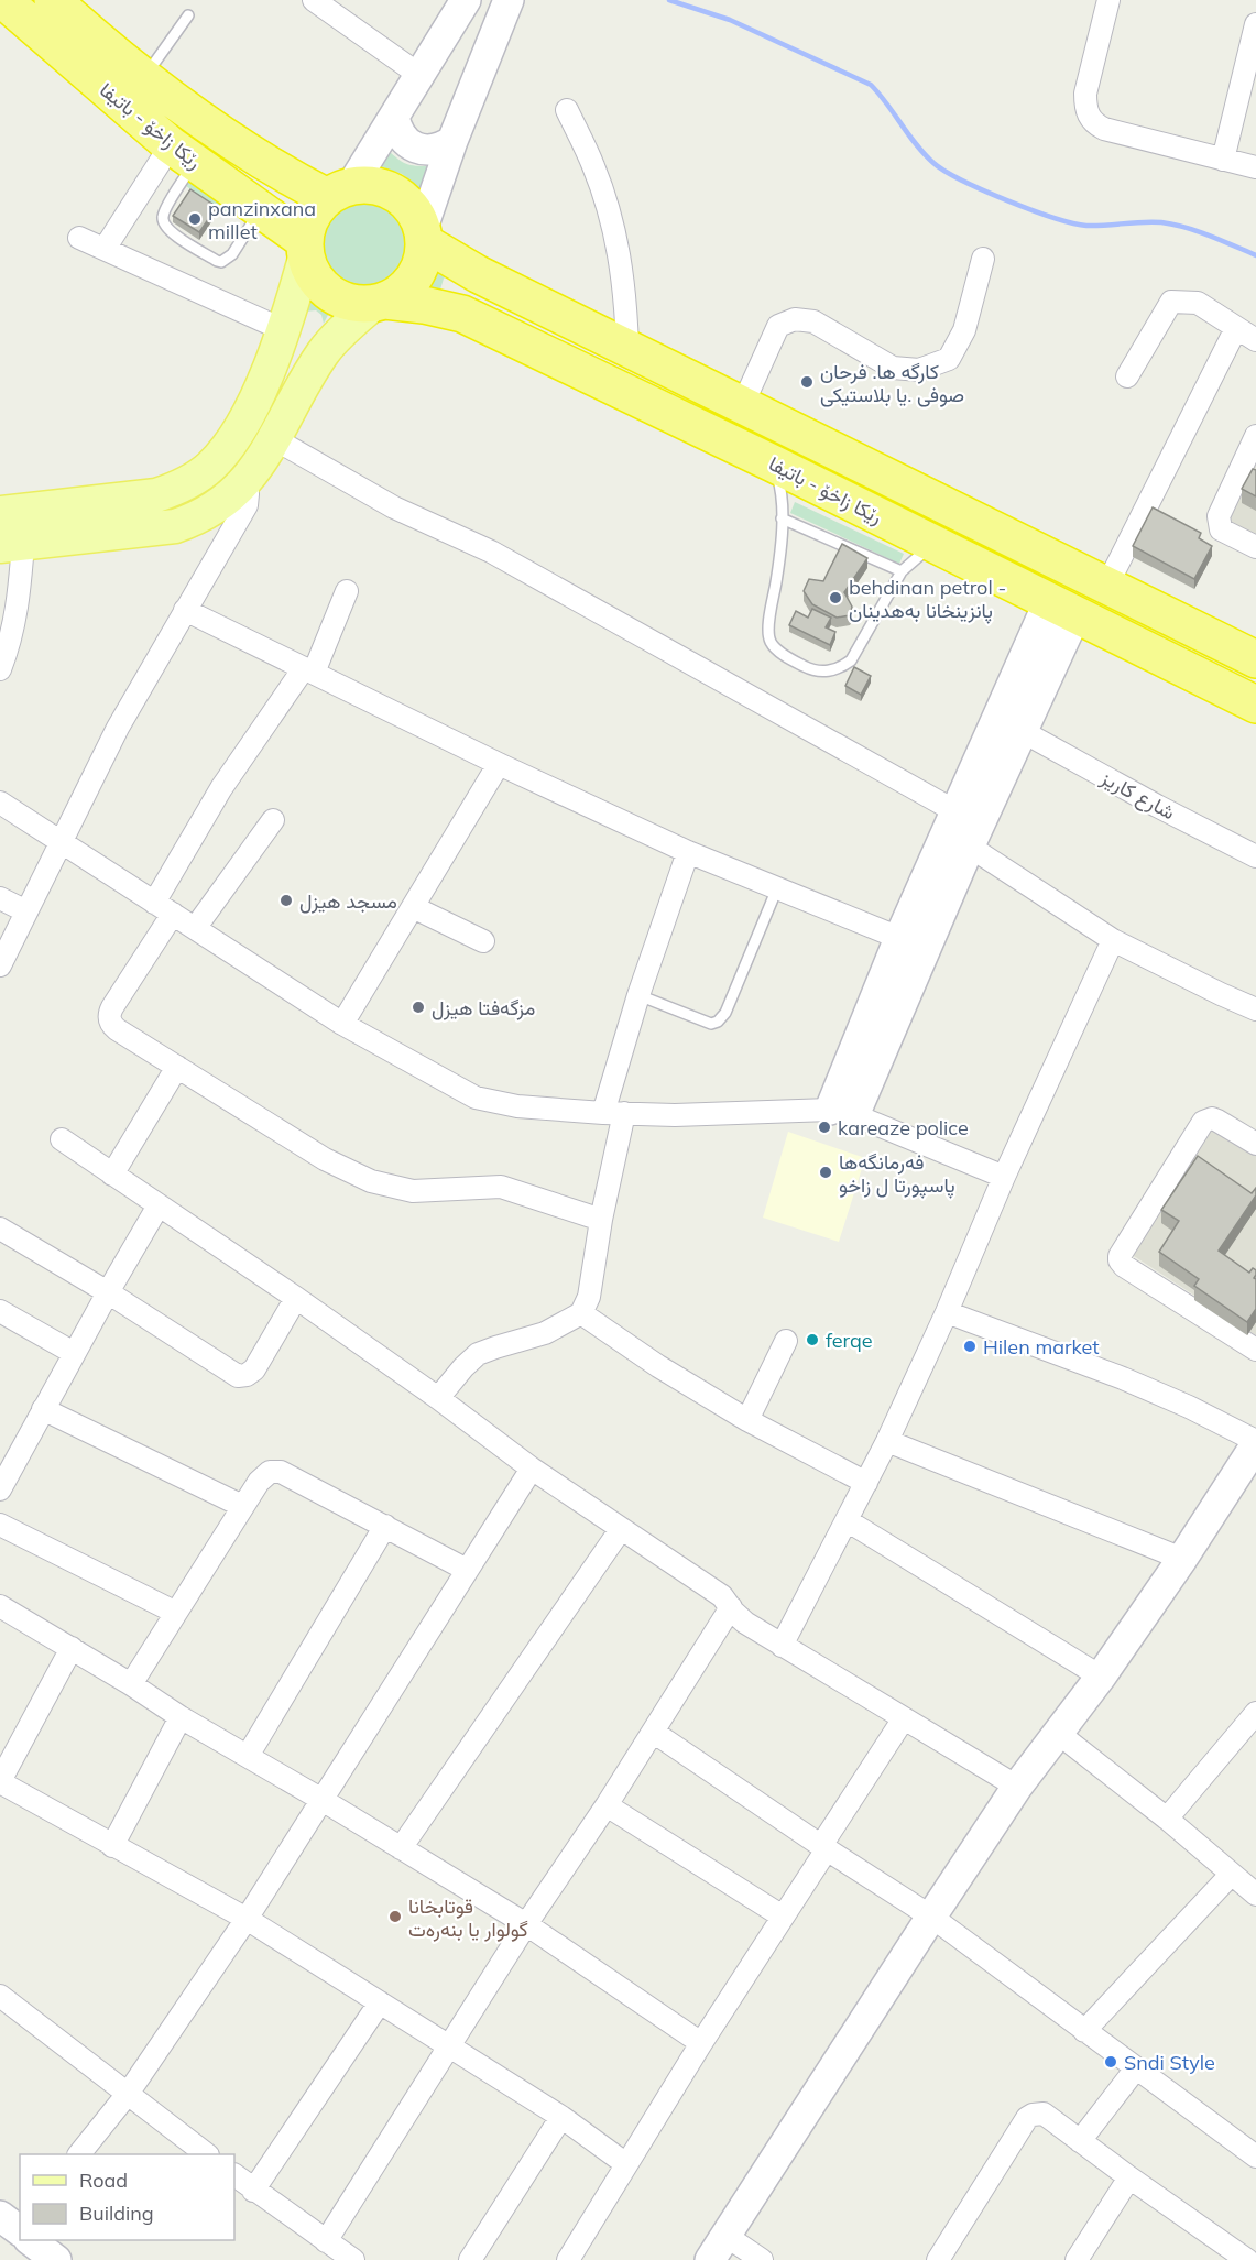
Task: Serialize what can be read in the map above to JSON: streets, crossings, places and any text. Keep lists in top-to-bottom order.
{
  "streets": {
    "highway": ["رێکا زاخۆ - باتیفا"],
    "street": ["شارع كاريز"]
  },
  "places": [
    "panzinxana millet",
    "کارگه ها. فرحان صوفی .یا بلاستیکی",
    "behdinan petrol - پانزینخانا بەهدینان",
    "مسجد هيزل",
    "مزگەفتا هیزل",
    "kareaze police",
    "فەرمانگەها پاسپورتا ل زاخو",
    "ferqe",
    "Hilen market",
    "قوتابخانا گولوار یا بنەرەت",
    "Sndi Style"
  ],
  "legend": ["Road", "Building"]
}
